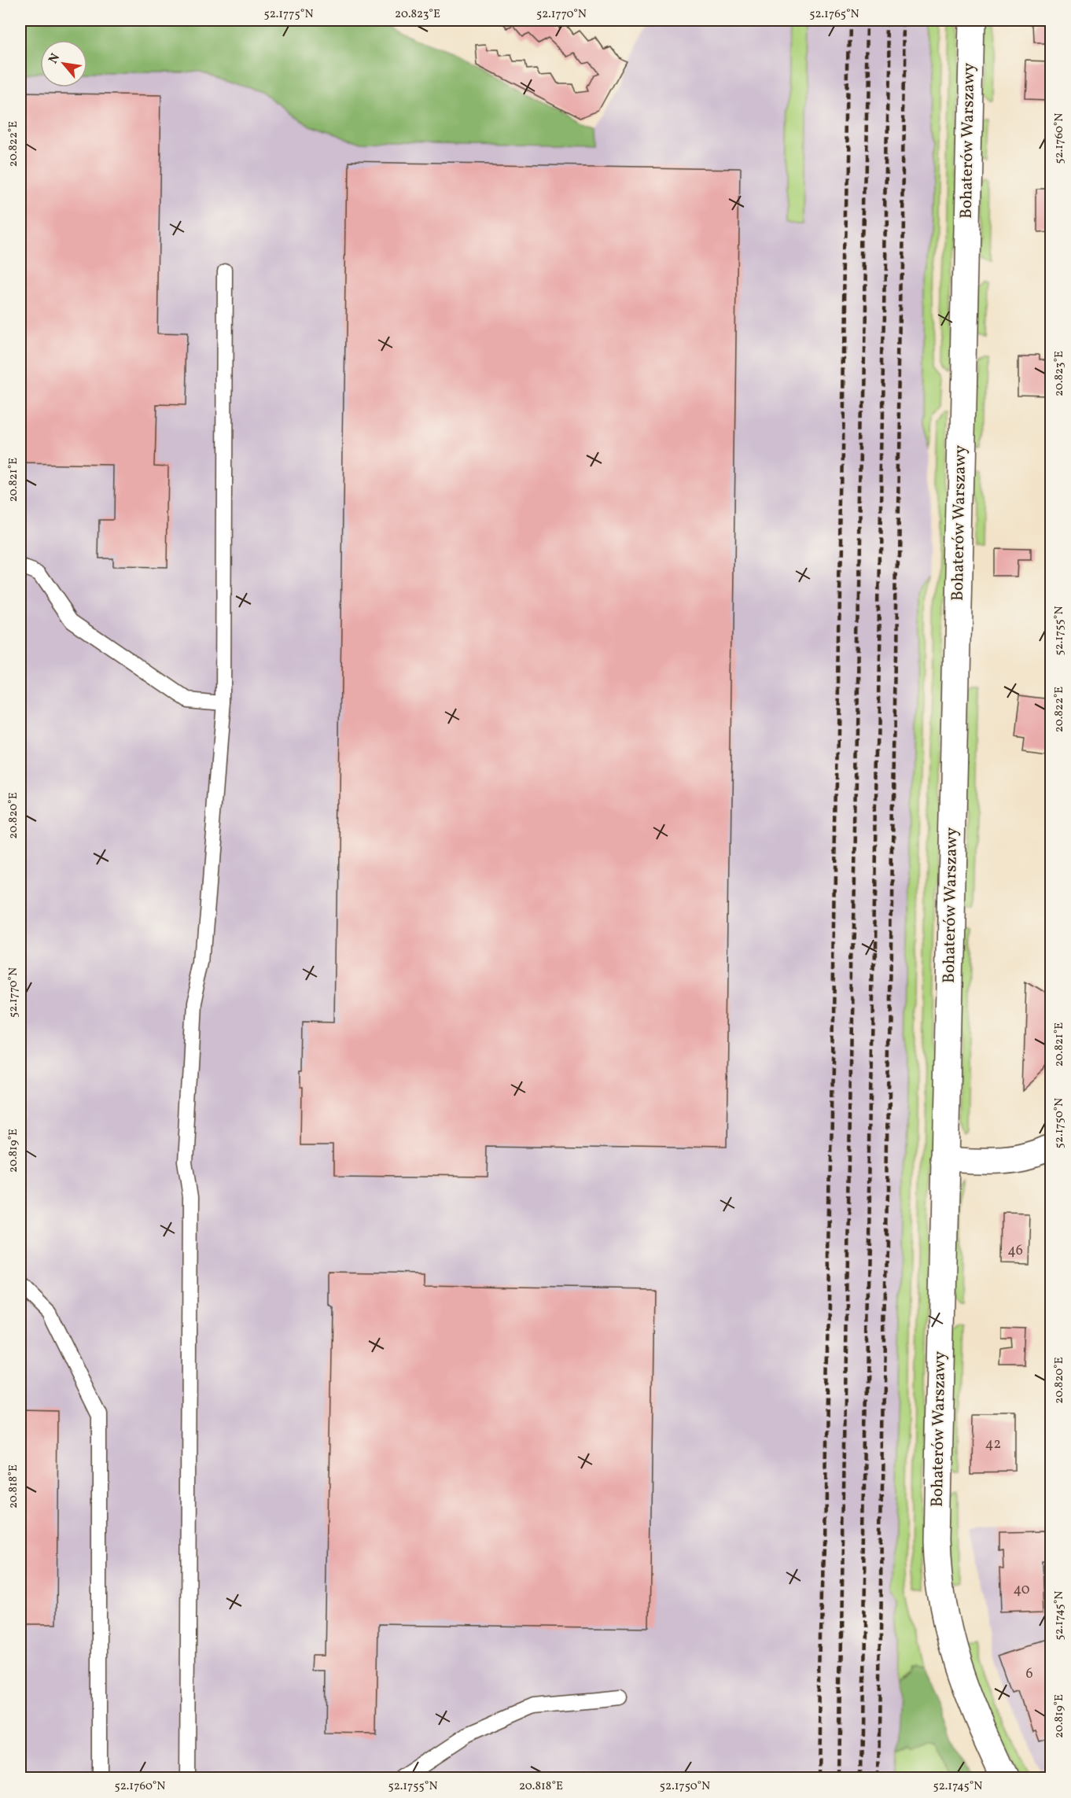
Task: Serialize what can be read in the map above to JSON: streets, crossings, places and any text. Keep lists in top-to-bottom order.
{
  "streets": {
    "street": ["Bohaterów Warszawy"]
  },
  "house_numbers": [
    "46",
    "42",
    "40",
    "6"
  ],
  "north": "top left",
  "coordinates": [
    "52.1775°N",
    "20.823°E",
    "52.1770°N",
    "52.1765°N",
    "52.1760°N",
    "20.822°E",
    "20.821°E",
    "52.1755°N",
    "20.820°E",
    "52.1750°N",
    "20.819°E",
    "20.818°E",
    "52.1745°N"
  ]
}
